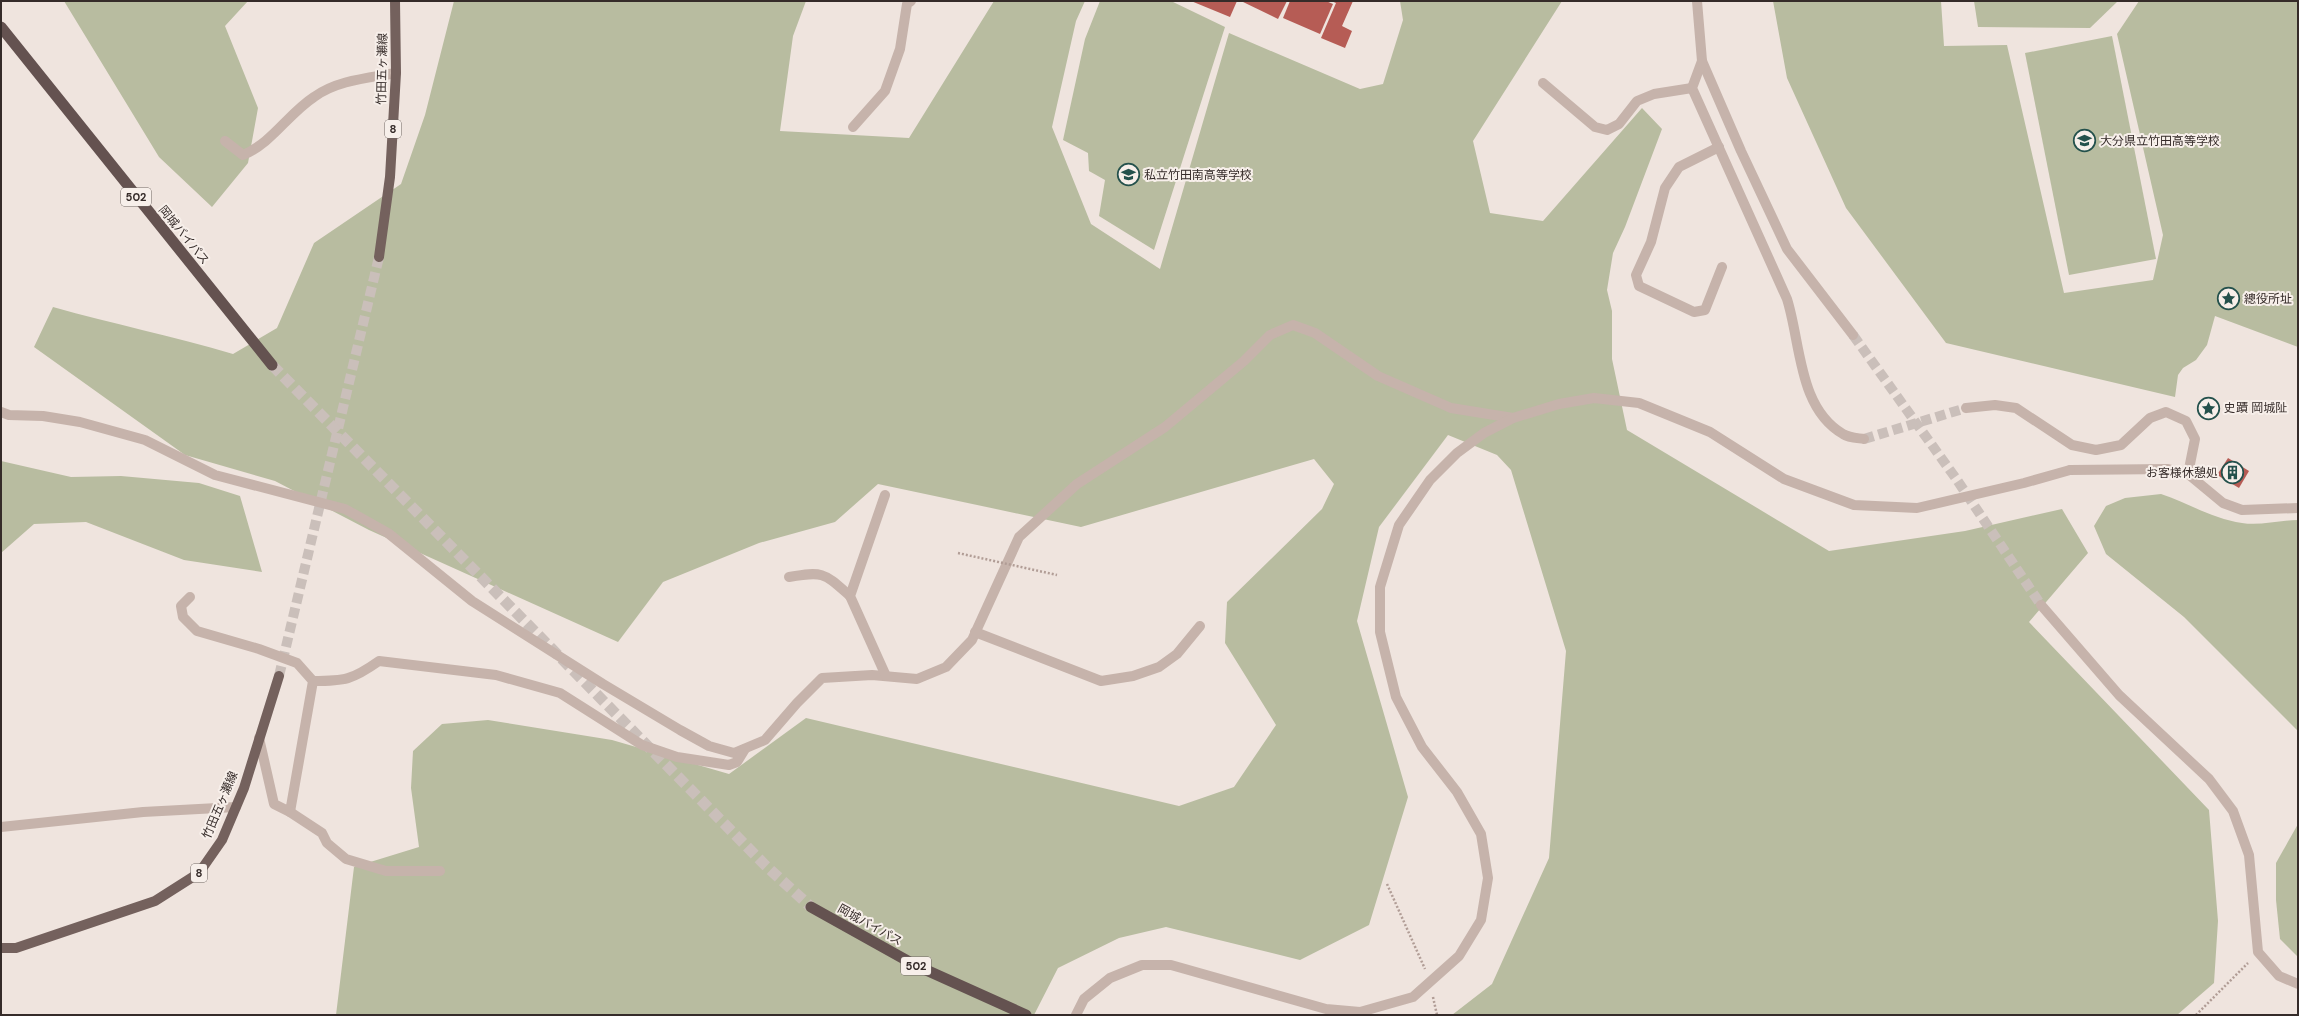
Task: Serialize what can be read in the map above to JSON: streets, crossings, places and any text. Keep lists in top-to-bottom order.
{
  "streets": {
    "highway": ["502", "岡城バイパス"],
    "main road": ["竹田五ヶ瀬線", "8"]
  },
  "places": {
    "school or university": ["大分県立竹田高等学校", "私立竹田南高等学校"],
    "place": ["總役所址", "史蹟 岡城阯"],
    "building": ["お客様休憩処"]
  }
}
